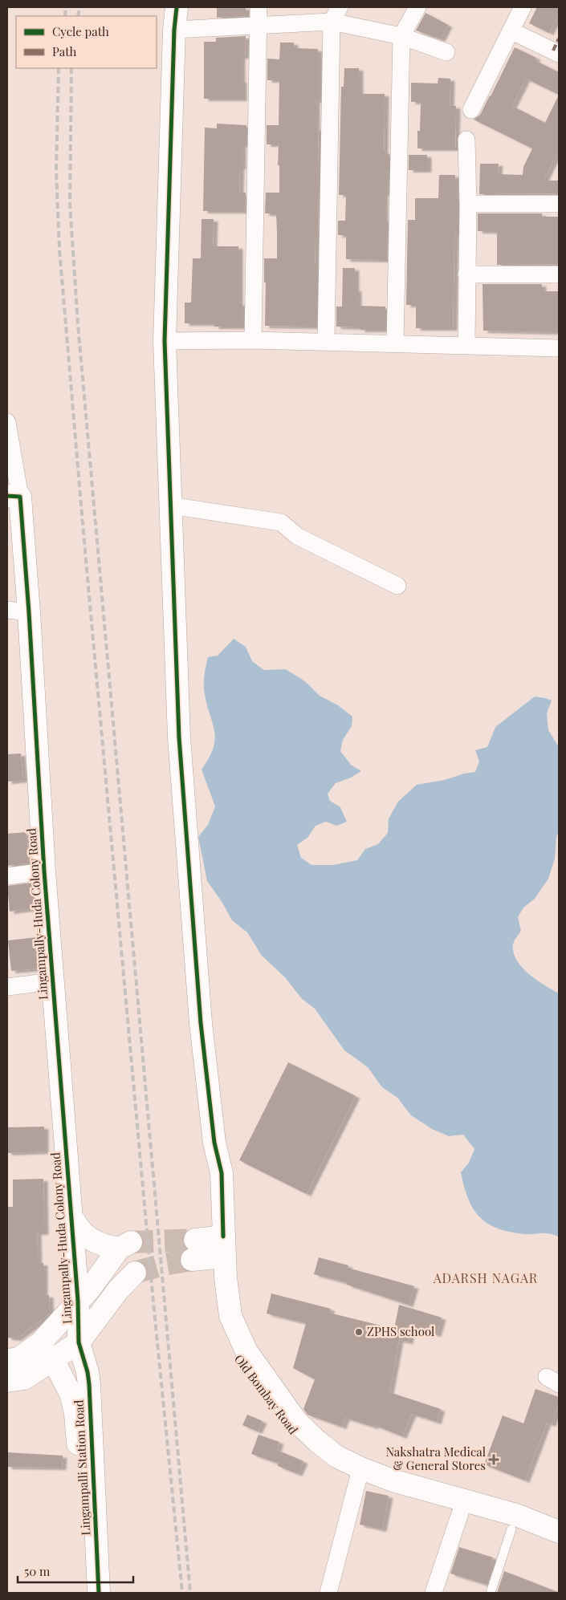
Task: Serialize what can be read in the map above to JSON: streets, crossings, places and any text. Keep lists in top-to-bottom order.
{
  "streets": {
    "street": ["Lingampally-Huda Colony Road", "Old Bombay Road", "Lingampalli Station Road"]
  },
  "crossings": [
    ["Lingampally-Huda Colony Road", "Lingampalli Station Road"]
  ],
  "districts": ["ADARSH NAGAR"],
  "places": {
    "other": ["ZPHS school"],
    "health": ["Nakshatra Medical & General Stores"]
  },
  "legend": ["Cycle path", "Path"],
  "scale_bar": "50 m"
}
